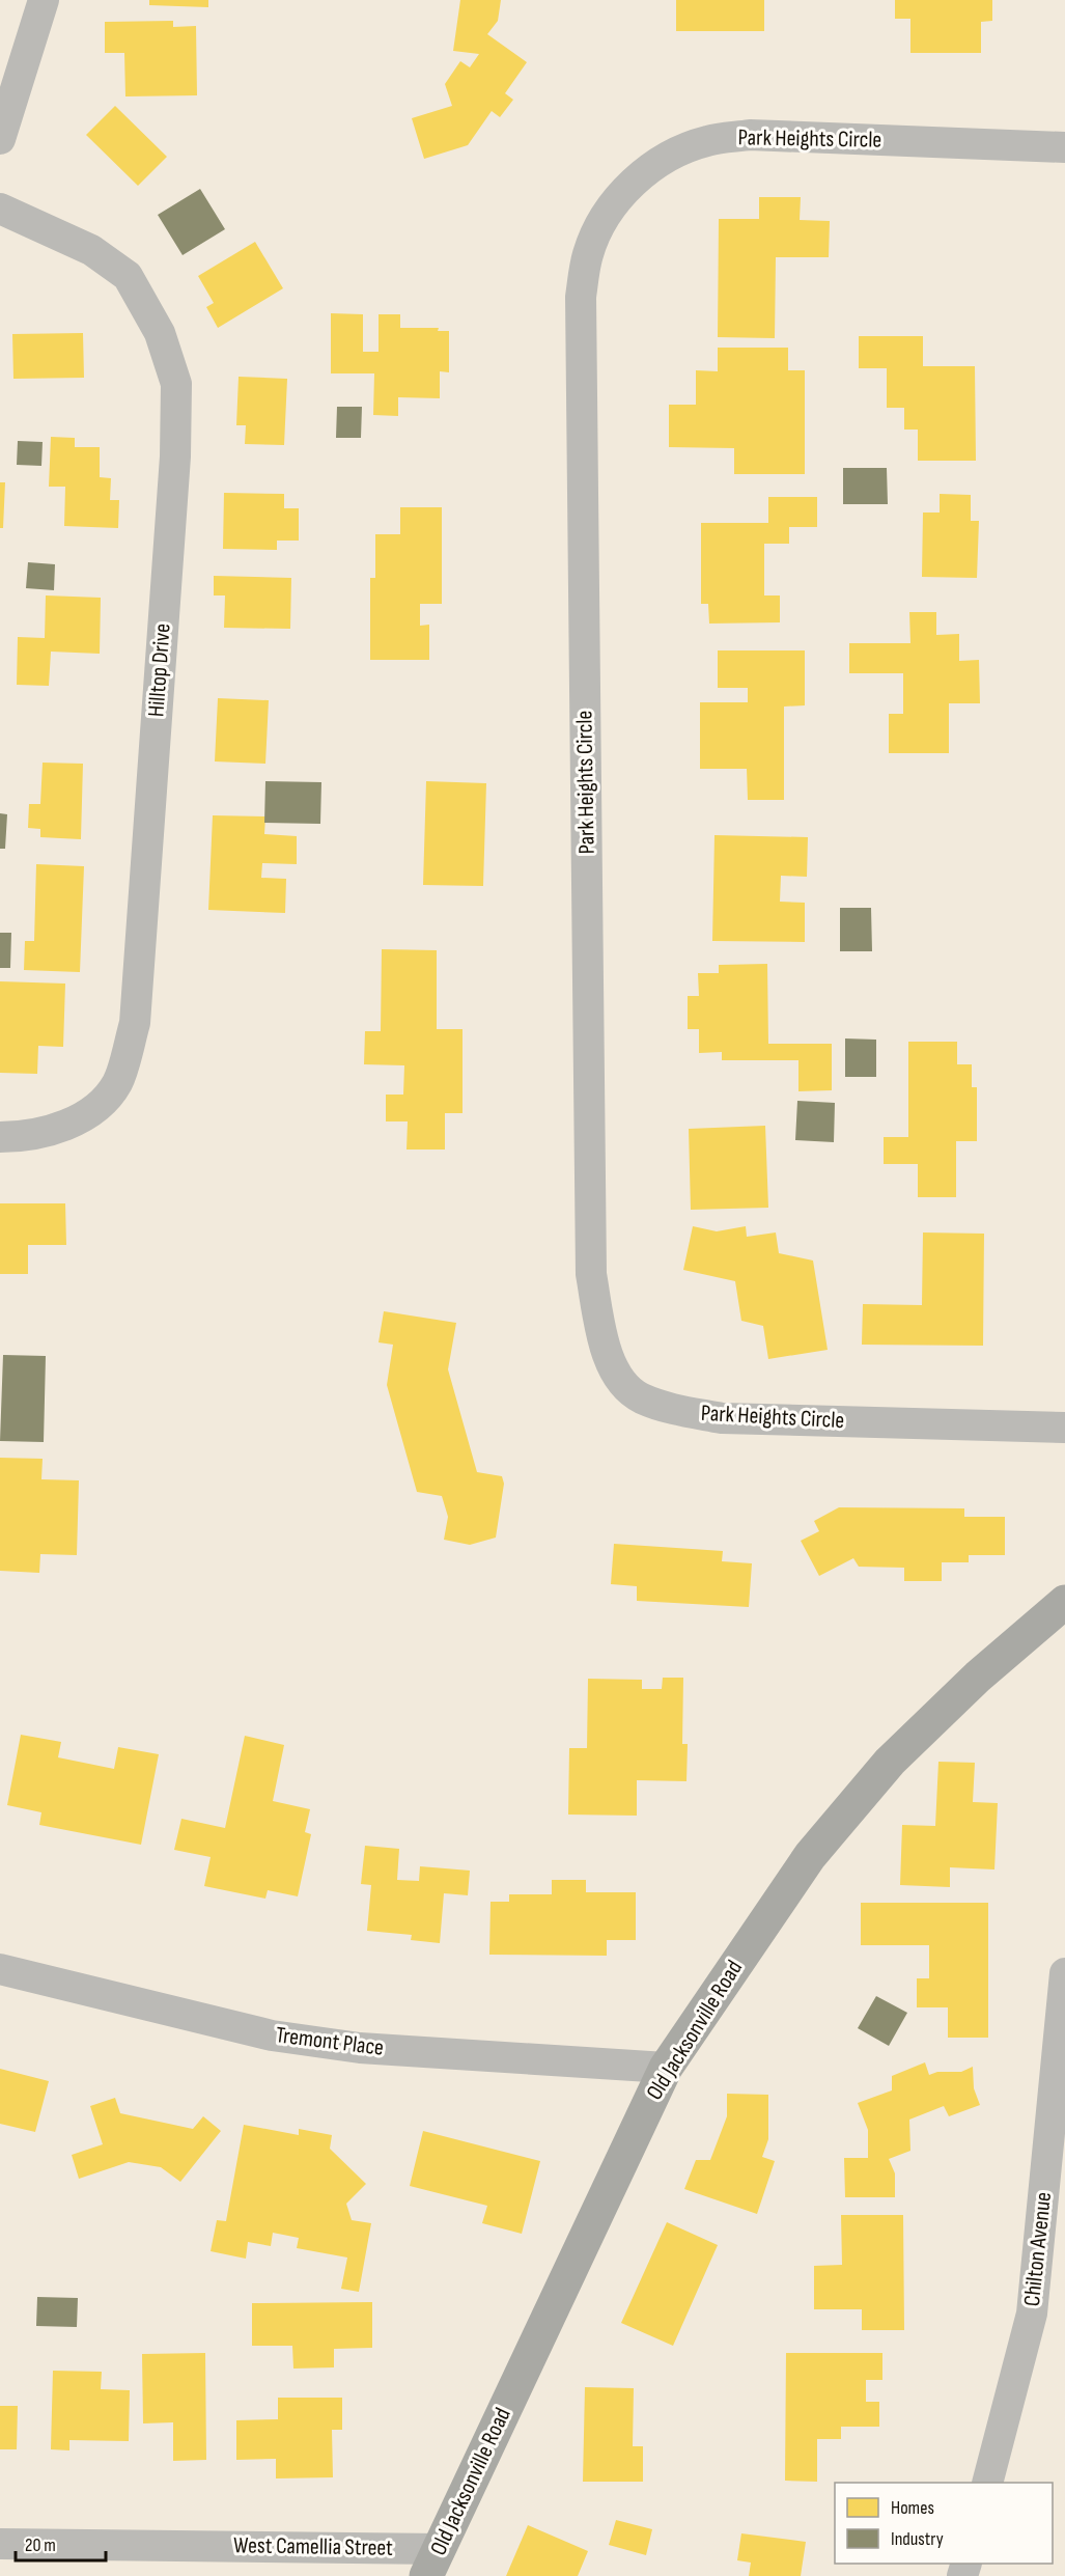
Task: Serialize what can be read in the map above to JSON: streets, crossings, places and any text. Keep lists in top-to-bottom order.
{
  "streets": {
    "main road": ["Old Jacksonville Road"],
    "street": [
      "Park Heights Circle",
      "Hilltop Drive",
      "Tremont Place",
      "Chilton Avenue",
      "West Camellia Street"
    ]
  },
  "crossings": [
    ["Old Jacksonville Road", "Tremont Place"],
    ["Old Jacksonville Road", "West Camellia Street"]
  ],
  "legend": ["Homes", "Industry"],
  "scale_bar": "20 m"
}
